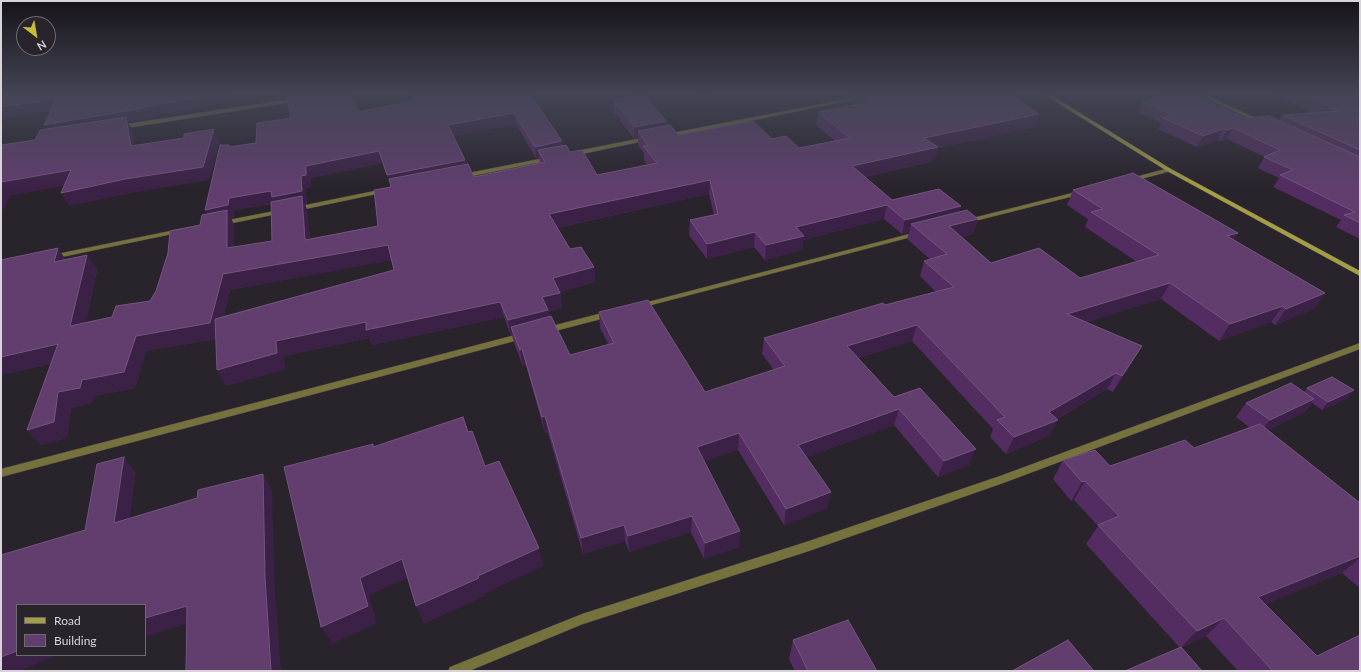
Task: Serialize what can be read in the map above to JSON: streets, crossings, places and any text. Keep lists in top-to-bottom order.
{
  "legend": ["Road", "Building"],
  "north": "bottom right"
}
